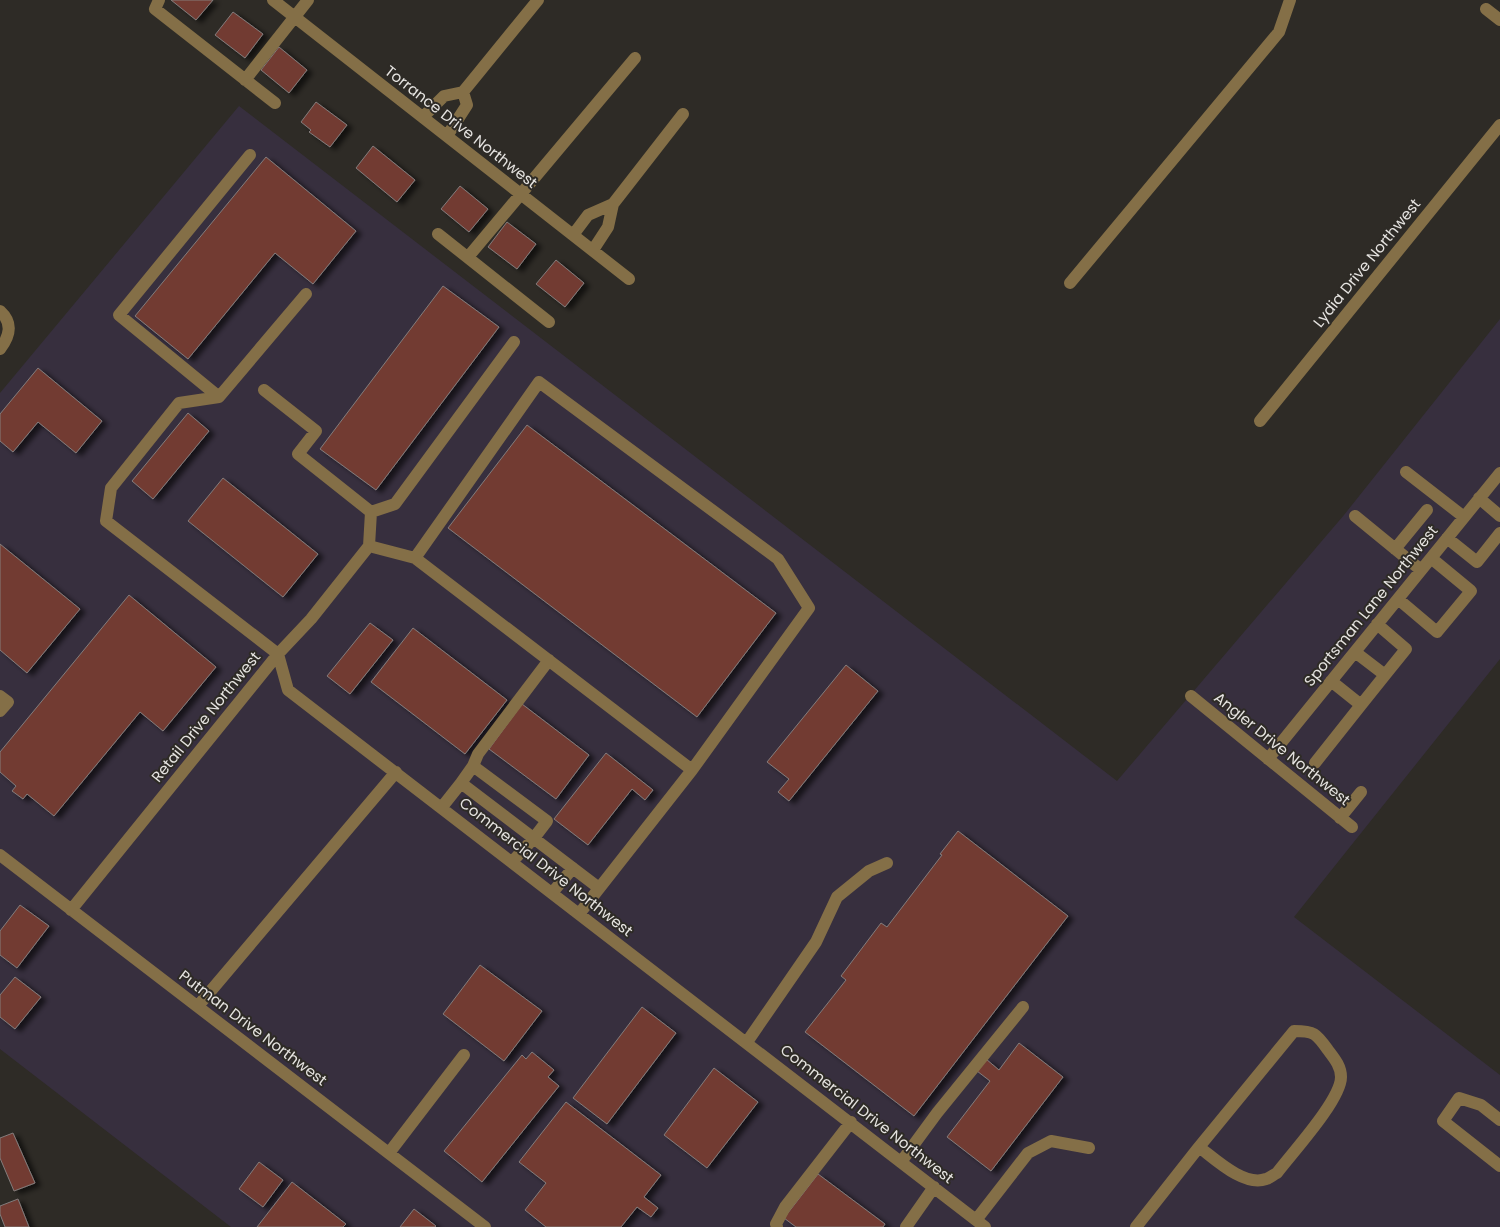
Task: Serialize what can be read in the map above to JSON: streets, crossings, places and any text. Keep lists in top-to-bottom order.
{
  "streets": {
    "street": [
      "Torrance Drive Northwest",
      "Lydia Drive Northwest",
      "Sportsman Lane Northwest",
      "Retail Drive Northwest",
      "Angler Drive Northwest",
      "Commercial Drive Northwest",
      "Putman Drive Northwest"
    ]
  },
  "crossings": [
    ["Sportsman Lane Northwest", "Angler Drive Northwest"],
    ["Retail Drive Northwest", "Commercial Drive Northwest"],
    ["Retail Drive Northwest", "Putman Drive Northwest"]
  ]
}
